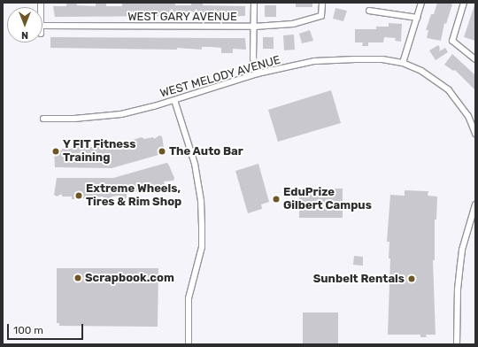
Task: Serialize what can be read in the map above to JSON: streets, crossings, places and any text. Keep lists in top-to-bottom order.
{
  "streets": {
    "street": ["WEST GARY AVENUE", "WEST MELODY AVENUE"]
  },
  "places": [
    "Y FIT Fitness Training",
    "The Auto Bar",
    "Extreme Wheels, Tires & Rim Shop",
    "EduPrize Gilbert Campus",
    "Scrapbook.com",
    "Sunbelt Rentals"
  ],
  "scale_bar": "100 m",
  "north": "bottom"
}
